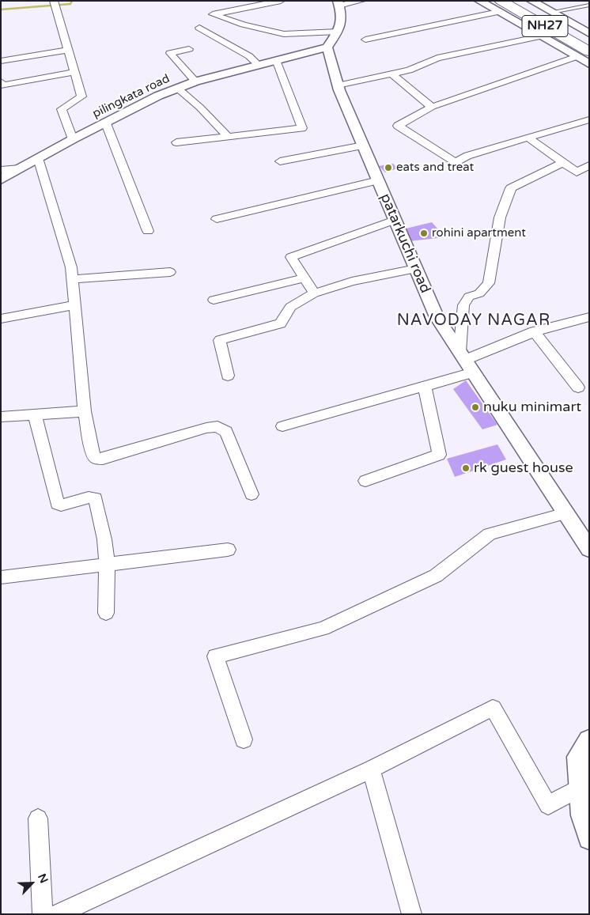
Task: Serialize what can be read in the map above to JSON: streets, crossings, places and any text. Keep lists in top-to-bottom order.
{
  "streets": {
    "highway": ["NH27"],
    "street": ["pilingkata road", "patarkuchi road"]
  },
  "crossings": [
    ["pilingkata road", "patarkuchi road"]
  ],
  "districts": ["NAVODAY NAGAR"],
  "places": [
    "eats and treat",
    "rohini apartment",
    "nuku minimart",
    "rk guest house"
  ],
  "north": "top right"
}
